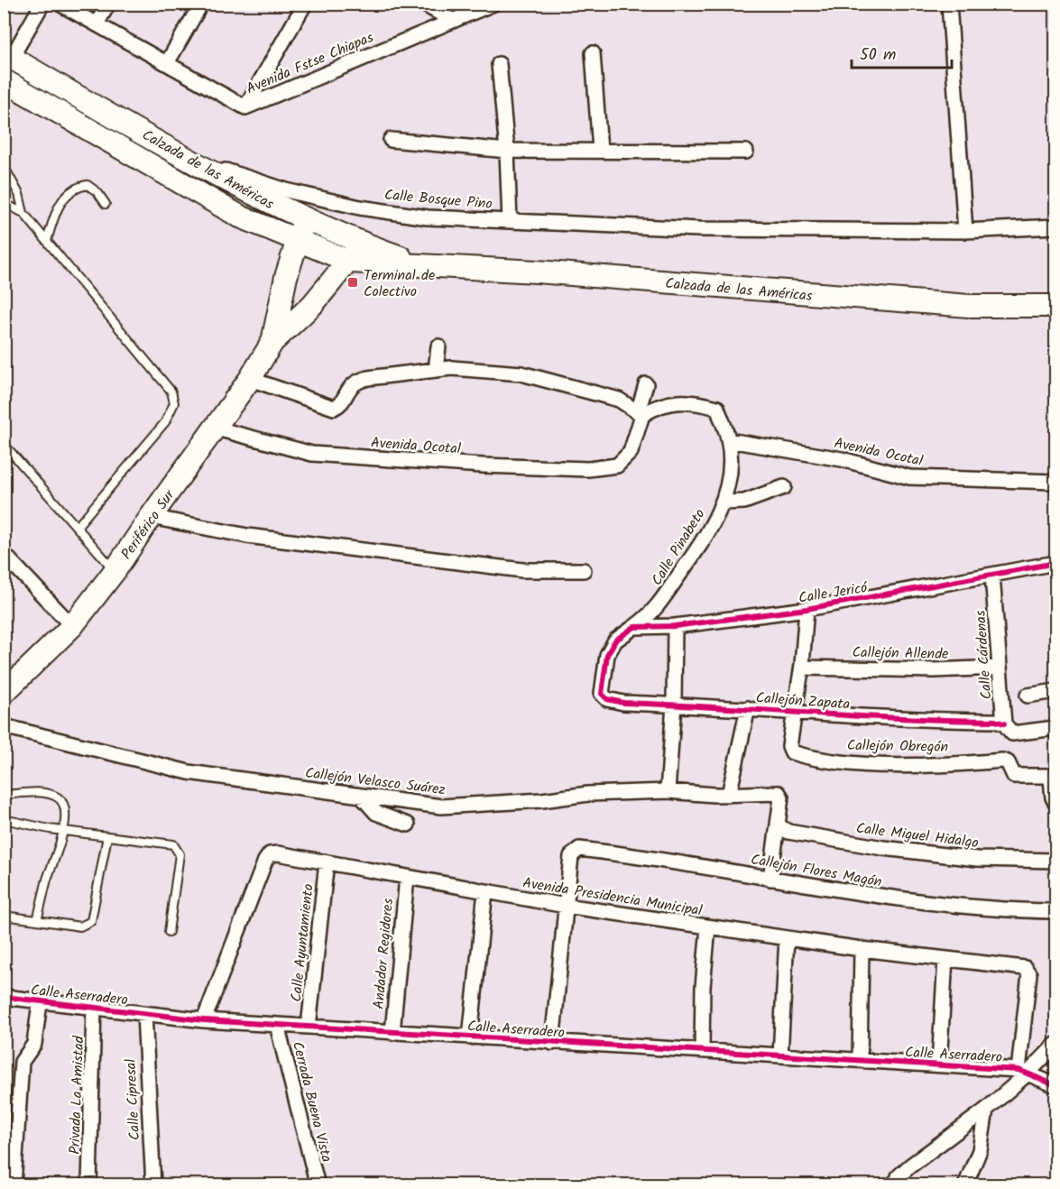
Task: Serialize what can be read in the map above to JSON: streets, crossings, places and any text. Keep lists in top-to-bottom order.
{
  "streets": {
    "main road": ["Calzada de las Américas", "Periférico Sur"],
    "street": [
      "Avenida Fstse Chiapas",
      "Calle Bosque Pino",
      "Avenida Ocotal",
      "Calle Pinabeto",
      "Calle Jericó",
      "Callejón Allende",
      "Calle Cárdenas",
      "Callejón Zapata",
      "Callejón Obregón",
      "Callejón Velasco Suárez",
      "Calle Miguel Hidalgo",
      "Callejón Flores Magón",
      "Avenida Presidencia Municipal",
      "Calle Ayuntamiento",
      "Andador Regidores",
      "Calle Aserradero",
      "Privada La Amistad",
      "Calle Cipresal",
      "Cerrada Buena Vista"
    ]
  },
  "crossings": [
    ["Calzada de las Américas", "Calle Bosque Pino"],
    ["Calzada de las Américas", "Periférico Sur"],
    ["Avenida Ocotal", "Periférico Sur"],
    ["Avenida Ocotal", "Calle Pinabeto"],
    ["Calle Pinabeto", "Calle Jericó"],
    ["Calle Pinabeto", "Callejón Zapata"],
    ["Calle Jericó", "Calle Cárdenas"],
    ["Calle Jericó", "Callejón Zapata"],
    ["Callejón Allende", "Calle Cárdenas"],
    ["Calle Cárdenas", "Callejón Zapata"],
    ["Callejón Zapata", "Callejón Obregón"],
    ["Callejón Velasco Suárez", "Calle Miguel Hidalgo"],
    ["Callejón Flores Magón", "Avenida Presidencia Municipal"],
    ["Avenida Presidencia Municipal", "Calle Ayuntamiento"],
    ["Avenida Presidencia Municipal", "Andador Regidores"],
    ["Avenida Presidencia Municipal", "Calle Aserradero"],
    ["Calle Ayuntamiento", "Calle Aserradero"],
    ["Andador Regidores", "Calle Aserradero"],
    ["Calle Aserradero", "Privada La Amistad"],
    ["Calle Aserradero", "Calle Cipresal"],
    ["Calle Aserradero", "Cerrada Buena Vista"]
  ],
  "places": {
    "transit": ["Terminal de Colectivo"]
  },
  "scale_bar": "50 m"
}
